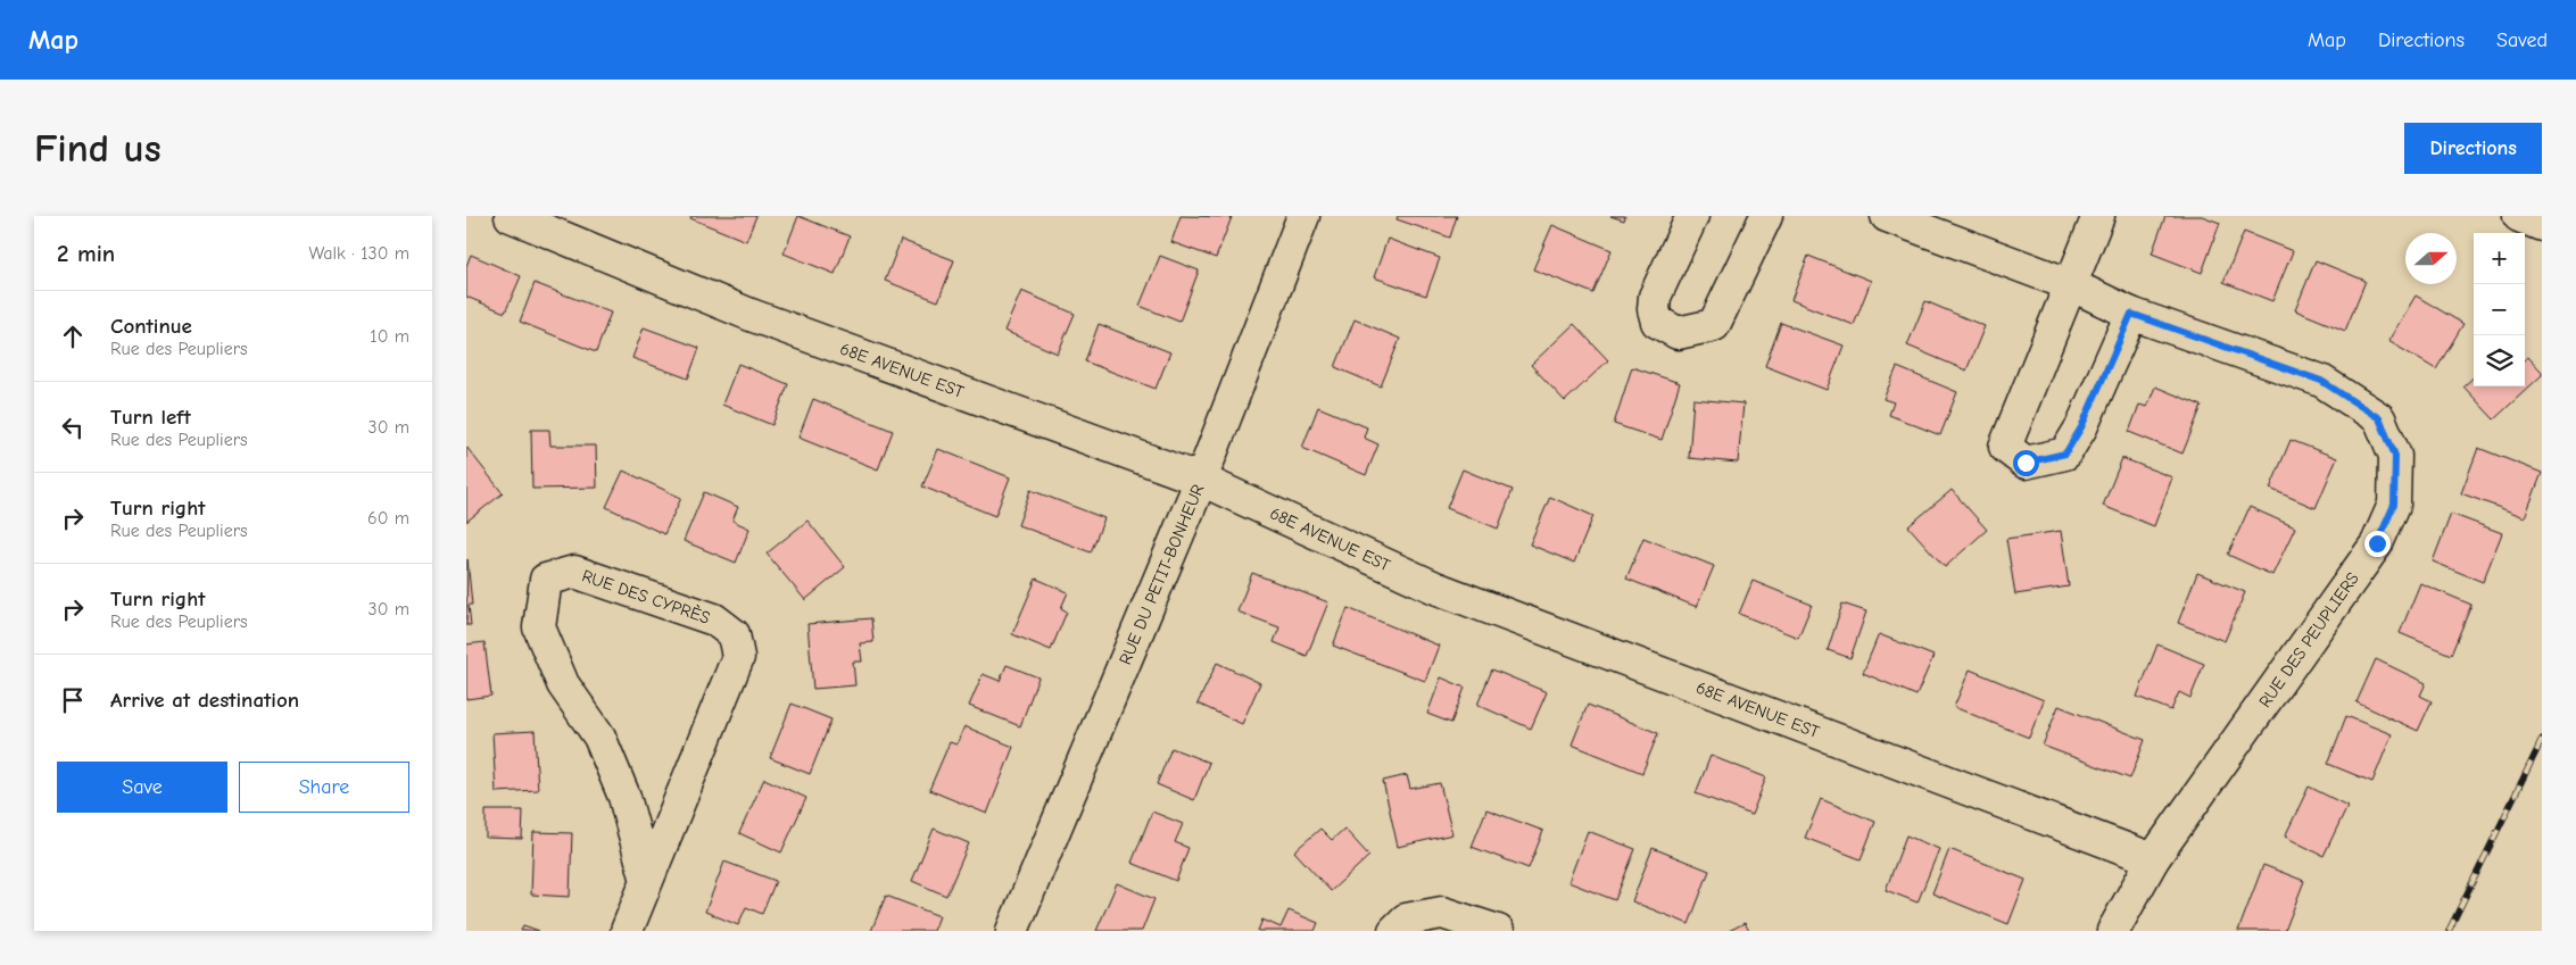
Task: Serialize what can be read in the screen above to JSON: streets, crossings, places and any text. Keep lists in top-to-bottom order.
{
  "streets": {
    "street": [
      "68E AVENUE EST",
      "RUE DU PETIT-BONHEUR",
      "RUE DES CYPRÈS",
      "RUE DES PEUPLIERS"
    ]
  },
  "crossings": [
    ["68E AVENUE EST", "RUE DU PETIT-BONHEUR"],
    ["68E AVENUE EST", "RUE DES PEUPLIERS"]
  ],
  "north": "right",
  "page": {
    "header": "Map",
    "nav": ["Map", "Directions", "Saved"],
    "buttons": [
      "Directions",
      ["Save", "Share"]
    ],
    "title": "Find us",
    "heading": ["2 min", "Walk · 130 m"],
    "map_buttons": ["+", "−"],
    "list": [
      ["Continue", "Rue des Peupliers", "10 m"],
      ["Turn left", "Rue des Peupliers", "30 m"],
      ["Turn right", "Rue des Peupliers", "60 m"],
      ["Turn right", "Rue des Peupliers", "30 m"],
      "Arrive at destination"
    ]
  }
}
